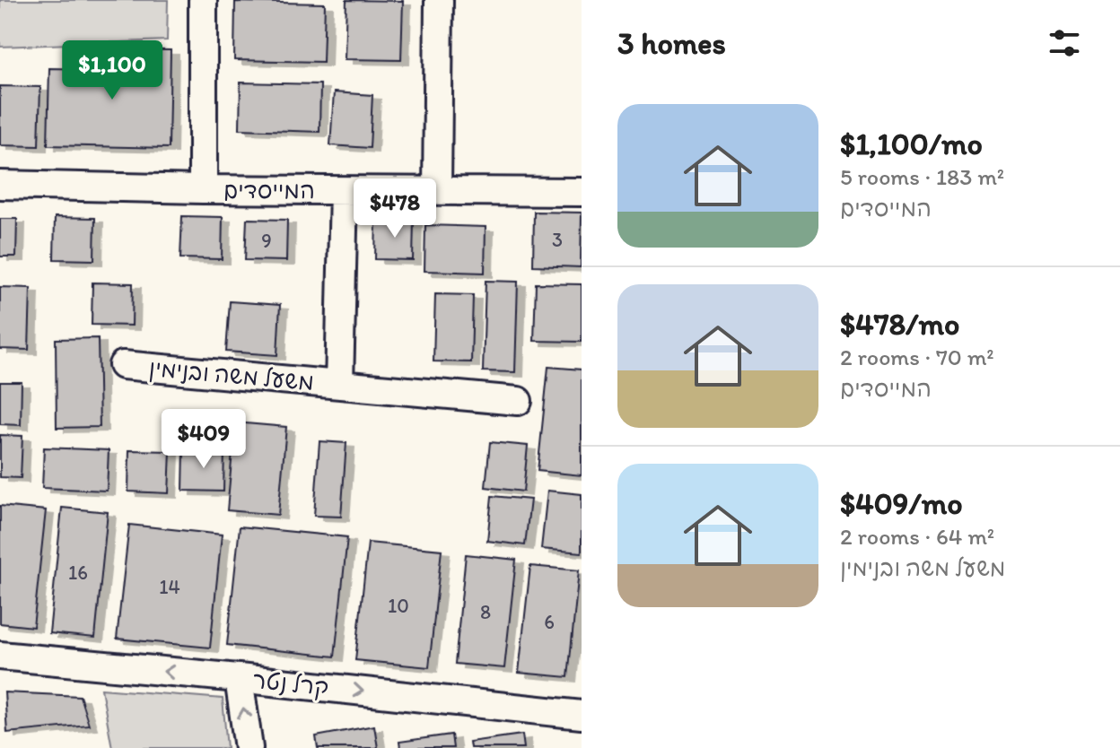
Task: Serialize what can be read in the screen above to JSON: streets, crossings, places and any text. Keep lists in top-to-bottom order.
{
  "streets": {
    "street": ["המייסדים", "משעל משה ובנימין", "קרל נטר"]
  },
  "crossings": [
    ["המייסדים", "משעל משה ובנימין"]
  ],
  "house_numbers": [
    "3",
    "9",
    "16",
    "14",
    "10",
    "8",
    "6"
  ],
  "page": {
    "heading": "3 homes",
    "price": ["$1,100", "$478", "$409"],
    "list": [
      {
        "name": "$1,100/mo",
        "note": "5 rooms · 183 m² · המייסדים"
      },
      {
        "name": "$478/mo",
        "note": "2 rooms · 70 m² · המייסדים"
      },
      {
        "name": "$409/mo",
        "note": "2 rooms · 64 m² · משעל משה ובנימין"
      }
    ]
  }
}
